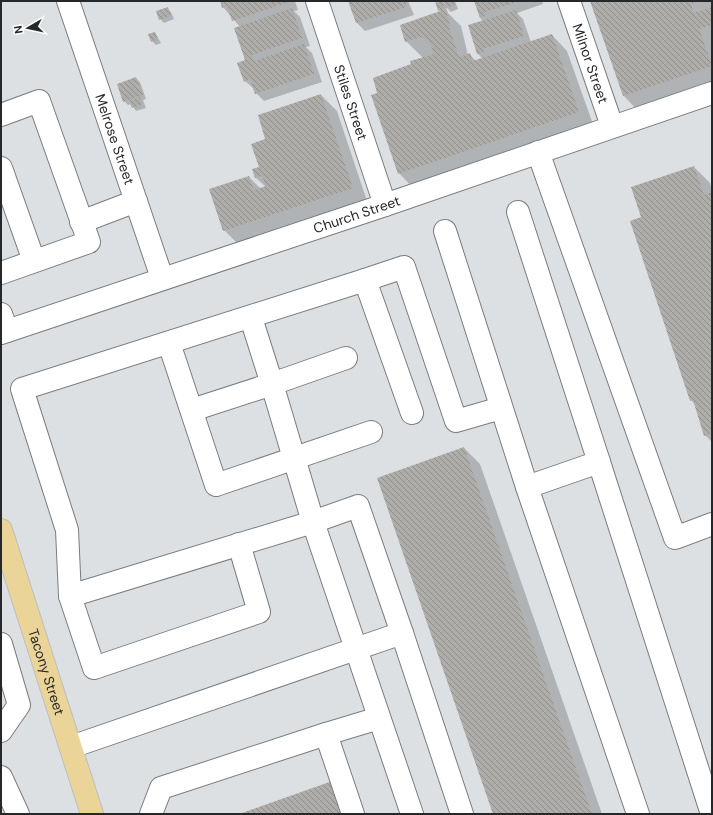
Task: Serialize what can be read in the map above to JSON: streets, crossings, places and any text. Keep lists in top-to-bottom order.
{
  "streets": {
    "main road": ["Tacony Street"],
    "street": [
      "Milnor Street",
      "Stiles Street",
      "Melrose Street",
      "Church Street"
    ]
  },
  "crossings": [
    ["Milnor Street", "Church Street"],
    ["Stiles Street", "Church Street"],
    ["Melrose Street", "Church Street"]
  ],
  "north": "left"
}
